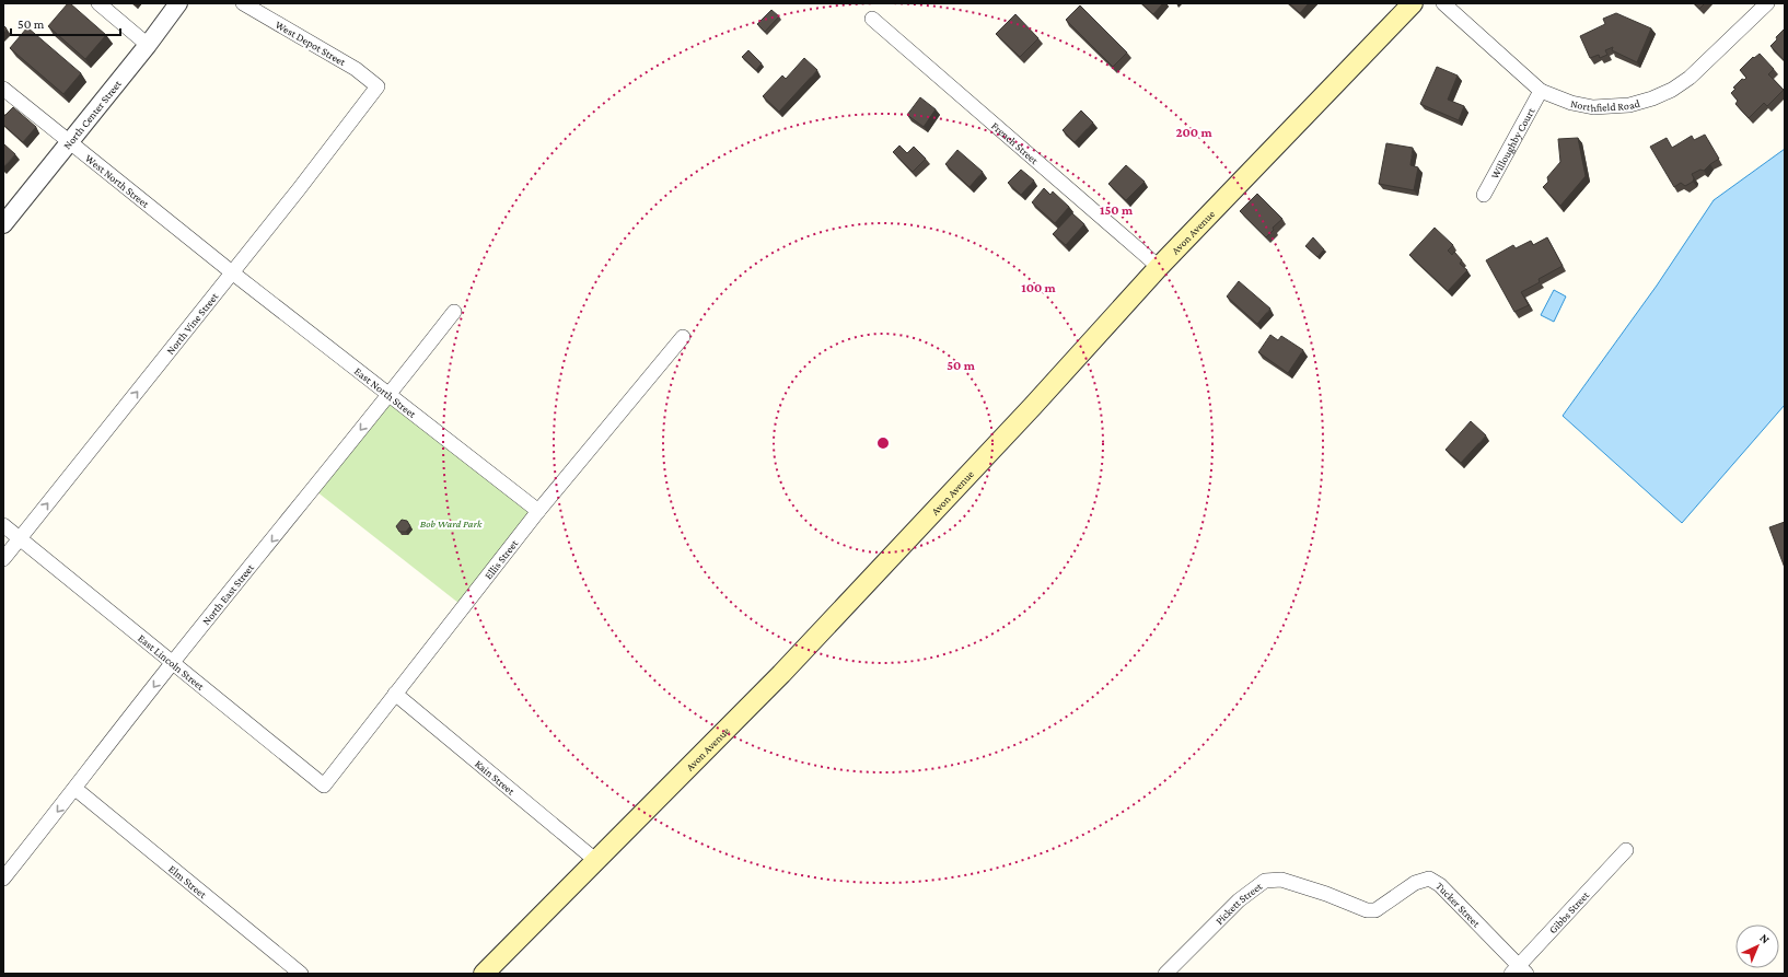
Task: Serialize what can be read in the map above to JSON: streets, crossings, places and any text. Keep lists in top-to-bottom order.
{
  "streets": {
    "main road": ["Avon Avenue"],
    "street": [
      "West Depot Street",
      "Northfield Road",
      "North Center Street",
      "French Street",
      "Willoughby Court",
      "West North Street",
      "North Vine Street",
      "East North Street",
      "Ellis Street",
      "North East Street",
      "East Lincoln Street",
      "Kain Street",
      "Elm Street",
      "Pickett Street",
      "Tucker Street",
      "Gibbs Street"
    ]
  },
  "crossings": [
    ["West Depot Street", "North Vine Street"],
    ["Northfield Road", "Willoughby Court"],
    ["North Center Street", "West North Street"],
    ["French Street", "Avon Avenue"],
    ["West North Street", "North Vine Street"],
    ["West North Street", "East North Street"],
    ["Avon Avenue", "Kain Street"],
    ["North Vine Street", "East North Street"],
    ["North Vine Street", "East Lincoln Street"],
    ["East North Street", "Ellis Street"],
    ["East North Street", "North East Street"],
    ["Ellis Street", "East Lincoln Street"],
    ["Ellis Street", "Kain Street"],
    ["North East Street", "East Lincoln Street"],
    ["North East Street", "Elm Street"],
    ["Pickett Street", "Tucker Street"],
    ["Tucker Street", "Gibbs Street"]
  ],
  "one_way": ["North Vine Street", "North East Street"],
  "parks": ["Bob Ward Park"],
  "scale_bar": "50 m",
  "north": "top right",
  "rings": [
    "200 m",
    "150 m",
    "100 m",
    "50 m"
  ]
}
